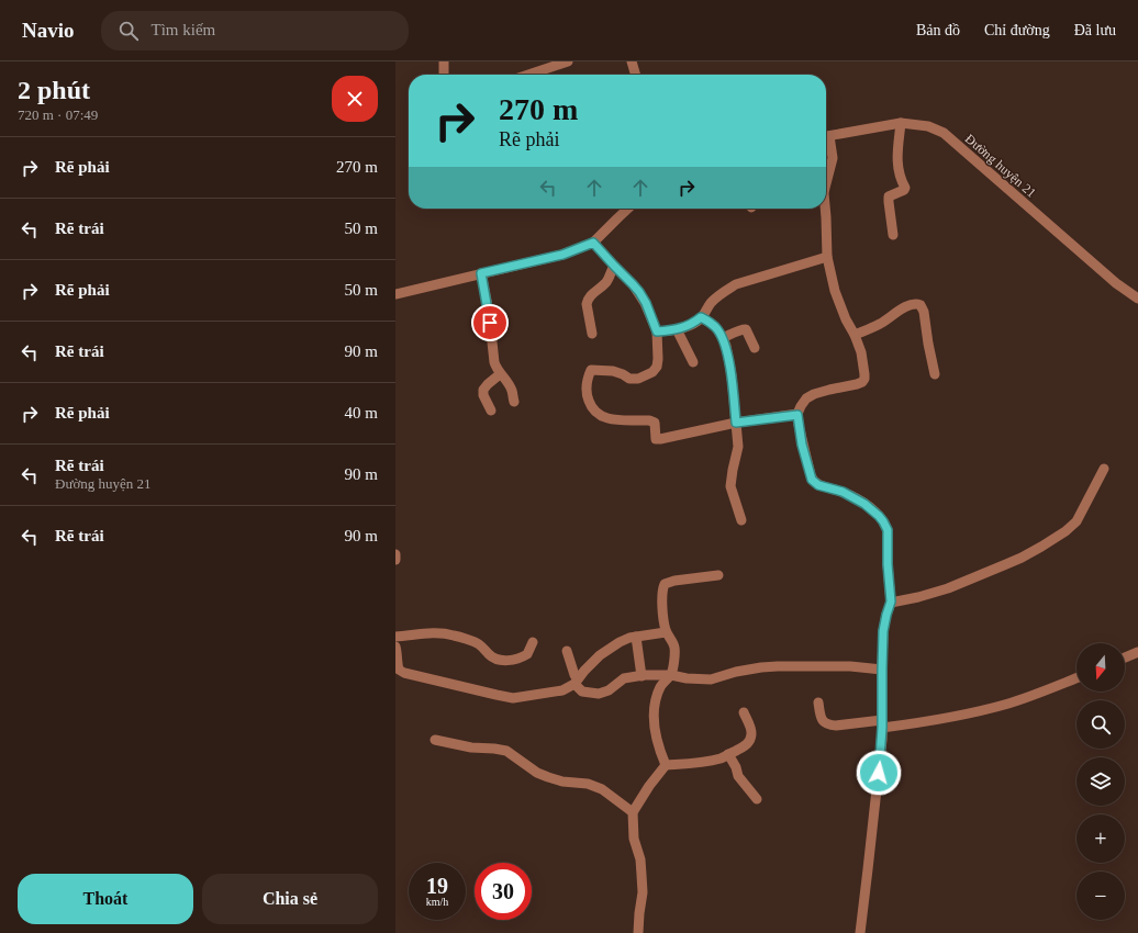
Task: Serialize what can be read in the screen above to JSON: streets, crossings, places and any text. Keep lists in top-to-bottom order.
{
  "streets": {
    "street": ["Đường huyện 21"]
  },
  "north": "bottom",
  "page": {
    "header": "Navio",
    "search": "Tìm kiếm",
    "nav": ["Bản đồ", "Chỉ đường", "Đã lưu"],
    "heading": ["2 phút", "720 m · 07:49"],
    "turn": ["270 m", "Rẽ phải"],
    "list": [
      {
        "name": "Rẽ phải",
        "value": "270 m"
      },
      {
        "name": "Rẽ trái",
        "value": "50 m"
      },
      {
        "name": "Rẽ phải",
        "value": "50 m"
      },
      {
        "name": "Rẽ trái",
        "value": "90 m"
      },
      {
        "name": "Rẽ phải",
        "value": "40 m"
      },
      {
        "name": "Rẽ trái",
        "note": "Đường huyện 21",
        "value": "90 m"
      },
      {
        "name": "Rẽ trái",
        "value": "90 m"
      }
    ],
    "map_buttons": ["+", "−"],
    "speed": "19 km/h",
    "limit": "30",
    "buttons": ["Thoát", "Chia sẻ"]
  }
}
